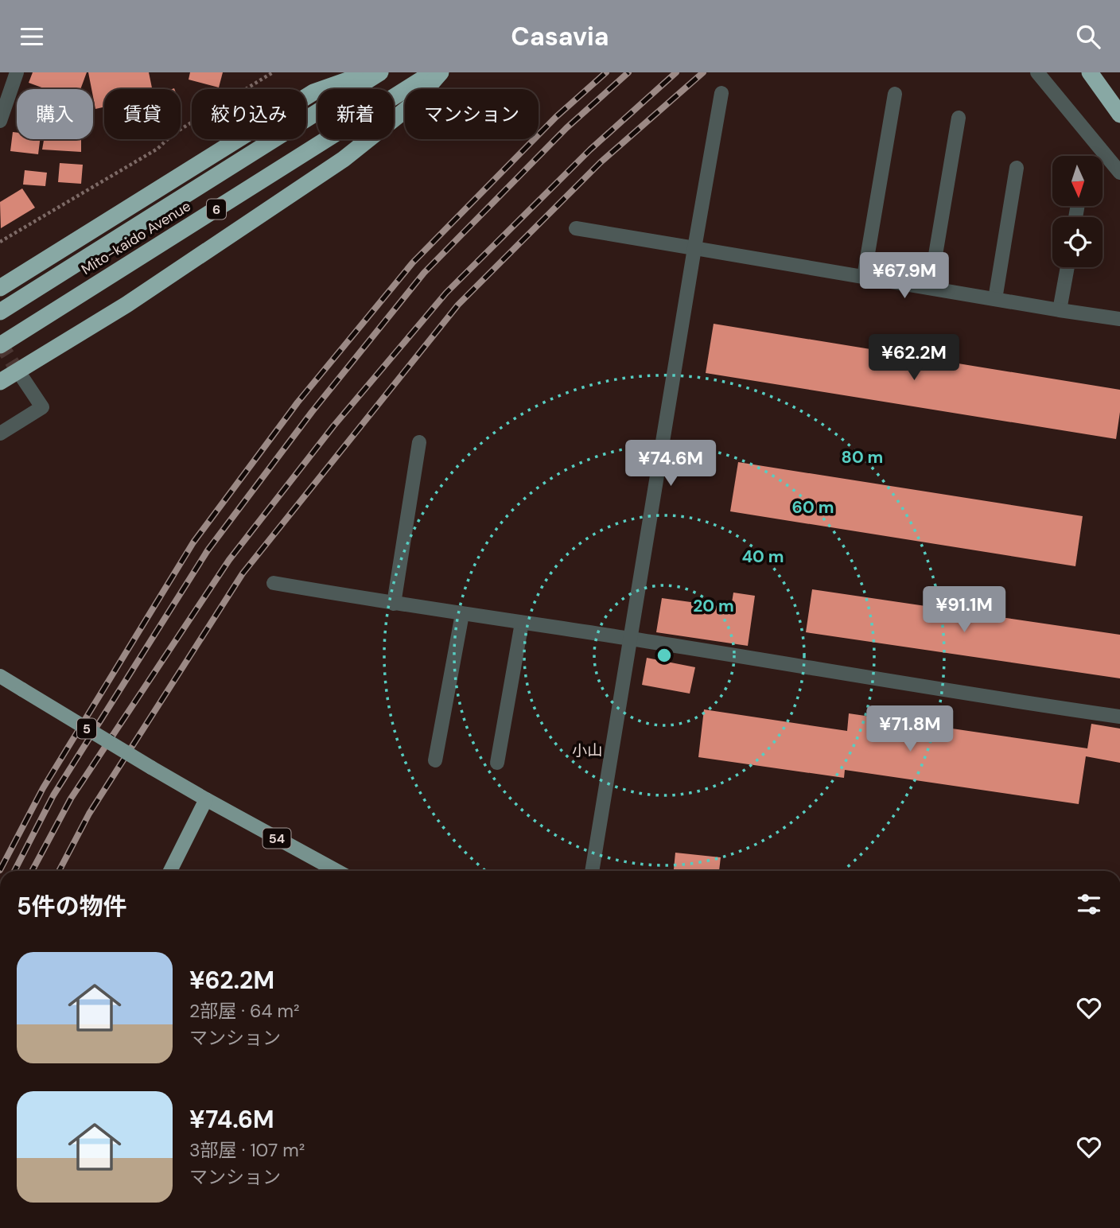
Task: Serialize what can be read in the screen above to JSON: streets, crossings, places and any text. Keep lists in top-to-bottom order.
{
  "streets": {
    "highway": ["6", "Mito-kaido Avenue"],
    "main road": ["5", "54"]
  },
  "crossings": [
    ["5", "54"]
  ],
  "districts": ["小山"],
  "north": "bottom",
  "page": {
    "header": "Casavia",
    "chip": [
      "購入",
      "賃貸",
      "絞り込み",
      "新着",
      "マンション"
    ],
    "price": [
      "¥67.9M",
      "¥62.2M",
      "¥74.6M",
      "¥91.1M",
      "¥71.8M"
    ],
    "heading": "5件の物件",
    "list": [
      {
        "name": "¥62.2M",
        "note": "2部屋 · 64 m² · マンション"
      },
      {
        "name": "¥74.6M",
        "note": "3部屋 · 107 m² · マンション"
      }
    ]
  },
  "rings": [
    "80 m",
    "60 m",
    "40 m",
    "20 m"
  ]
}
